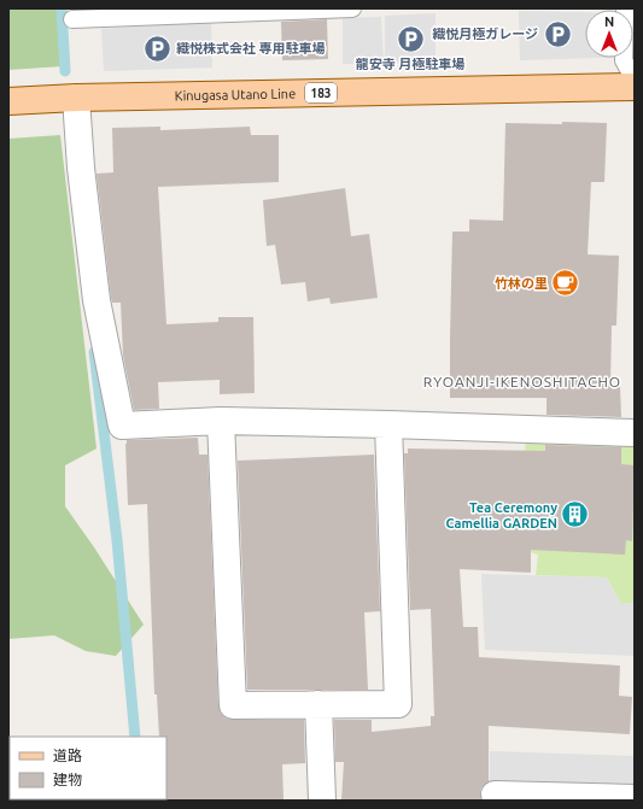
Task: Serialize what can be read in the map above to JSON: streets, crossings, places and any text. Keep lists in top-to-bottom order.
{
  "streets": {
    "main road": ["183", "Kinugasa Utano Line"]
  },
  "districts": ["RYOANJI-IKENOSHITACHO"],
  "places": {
    "parking": ["織悦月極ガレージ", "龍安寺 月極駐車場", "織悦株式会社 専用駐車場"],
    "cafe": ["竹林の里"],
    "building": ["Tea Ceremony Camellia GARDEN"]
  },
  "legend": ["道路", "建物"],
  "north": "top"
}
